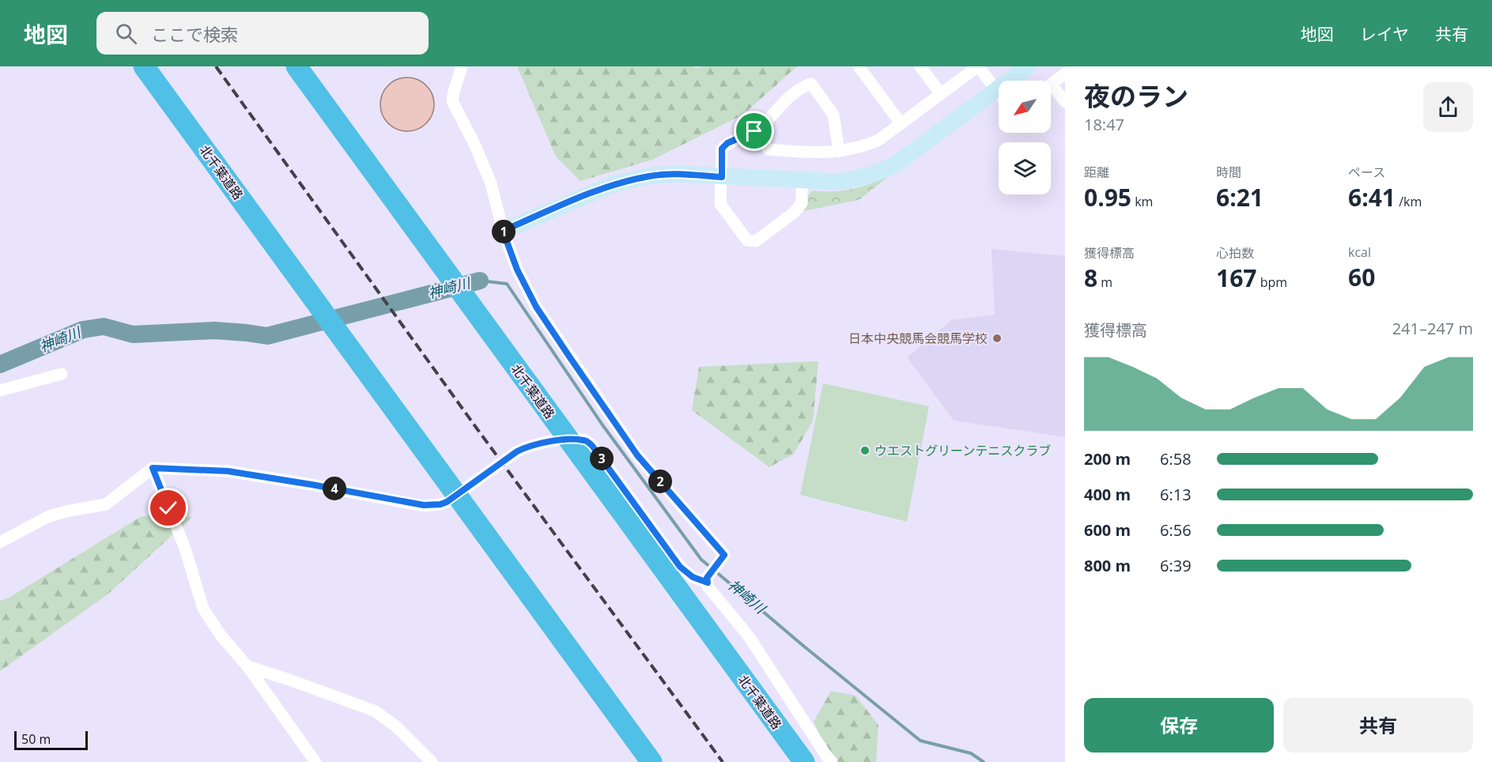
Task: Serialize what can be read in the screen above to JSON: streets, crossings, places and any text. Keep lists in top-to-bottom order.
{
  "streets": {
    "highway": ["北千葉道路"]
  },
  "water": ["神崎川"],
  "places": ["日本中央競馬会競馬学校", "ウエストグリーンテニスクラブ"],
  "scale_bar": "50 m",
  "north": "bottom left",
  "page": {
    "header": "地図",
    "search": "ここで検索",
    "nav": ["地図", "レイヤ", "共有"],
    "heading": ["夜のラン", "18:47"],
    "stats": [
      ["距離", "0.95 km"],
      ["時間", "6:21"],
      ["ペース", "6:41 /km"],
      ["獲得標高", "8 m"],
      ["心拍数", "167 bpm"],
      ["kcal", "60"]
    ],
    "pins": [
      "1",
      "3",
      "2",
      "4"
    ],
    "chart": ["獲得標高", "241–247 m"],
    "list": [
      {
        "name": "200 m",
        "note": "6:58"
      },
      {
        "name": "400 m",
        "note": "6:13"
      },
      {
        "name": "600 m",
        "note": "6:56"
      },
      {
        "name": "800 m",
        "note": "6:39"
      }
    ],
    "buttons": ["保存", "共有"],
    "scale": "50 m"
  }
}
